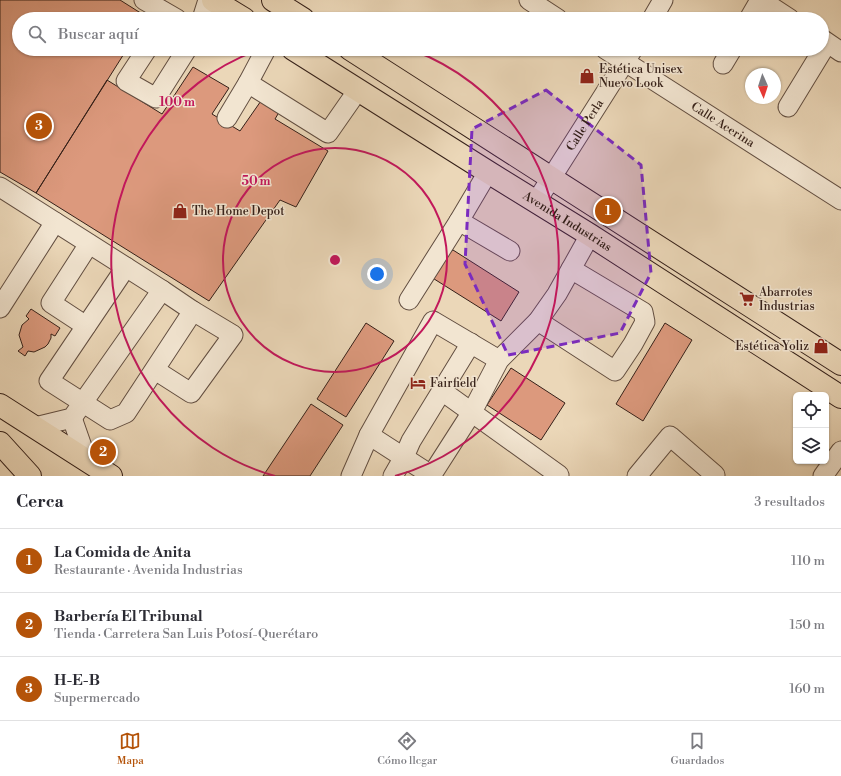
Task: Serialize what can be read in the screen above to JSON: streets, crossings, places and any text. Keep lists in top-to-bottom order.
{
  "streets": {
    "main road": ["Avenida Industrias"],
    "street": ["Calle Perla", "Calle Acerina"]
  },
  "crossings": [
    ["Calle Perla", "Avenida Industrias"]
  ],
  "places": {
    "shop": ["Estética Unisex Nuevo Look", "The Home Depot", "Estética Yoliz"],
    "supermarket": ["Abarrotes Industrias"],
    "hotel": ["Fairfield"]
  },
  "north": "bottom",
  "page": {
    "search": "Buscar aquí",
    "pins": ["3", "1", "2"],
    "heading": ["Cerca", "3 resultados"],
    "list": [
      {
        "mark": "1",
        "name": "La Comida de Anita",
        "note": "Restaurante · Avenida Industrias",
        "value": "110 m"
      },
      {
        "mark": "2",
        "name": "Barbería El Tribunal",
        "note": "Tienda · Carretera San Luis Potosí-Querétaro",
        "value": "150 m"
      },
      {
        "mark": "3",
        "name": "H-E-B",
        "note": "Supermercado",
        "value": "160 m"
      }
    ],
    "nav": ["Mapa", "Cómo llegar", "Guardados"]
  },
  "rings": ["100 m", "50 m"]
}
